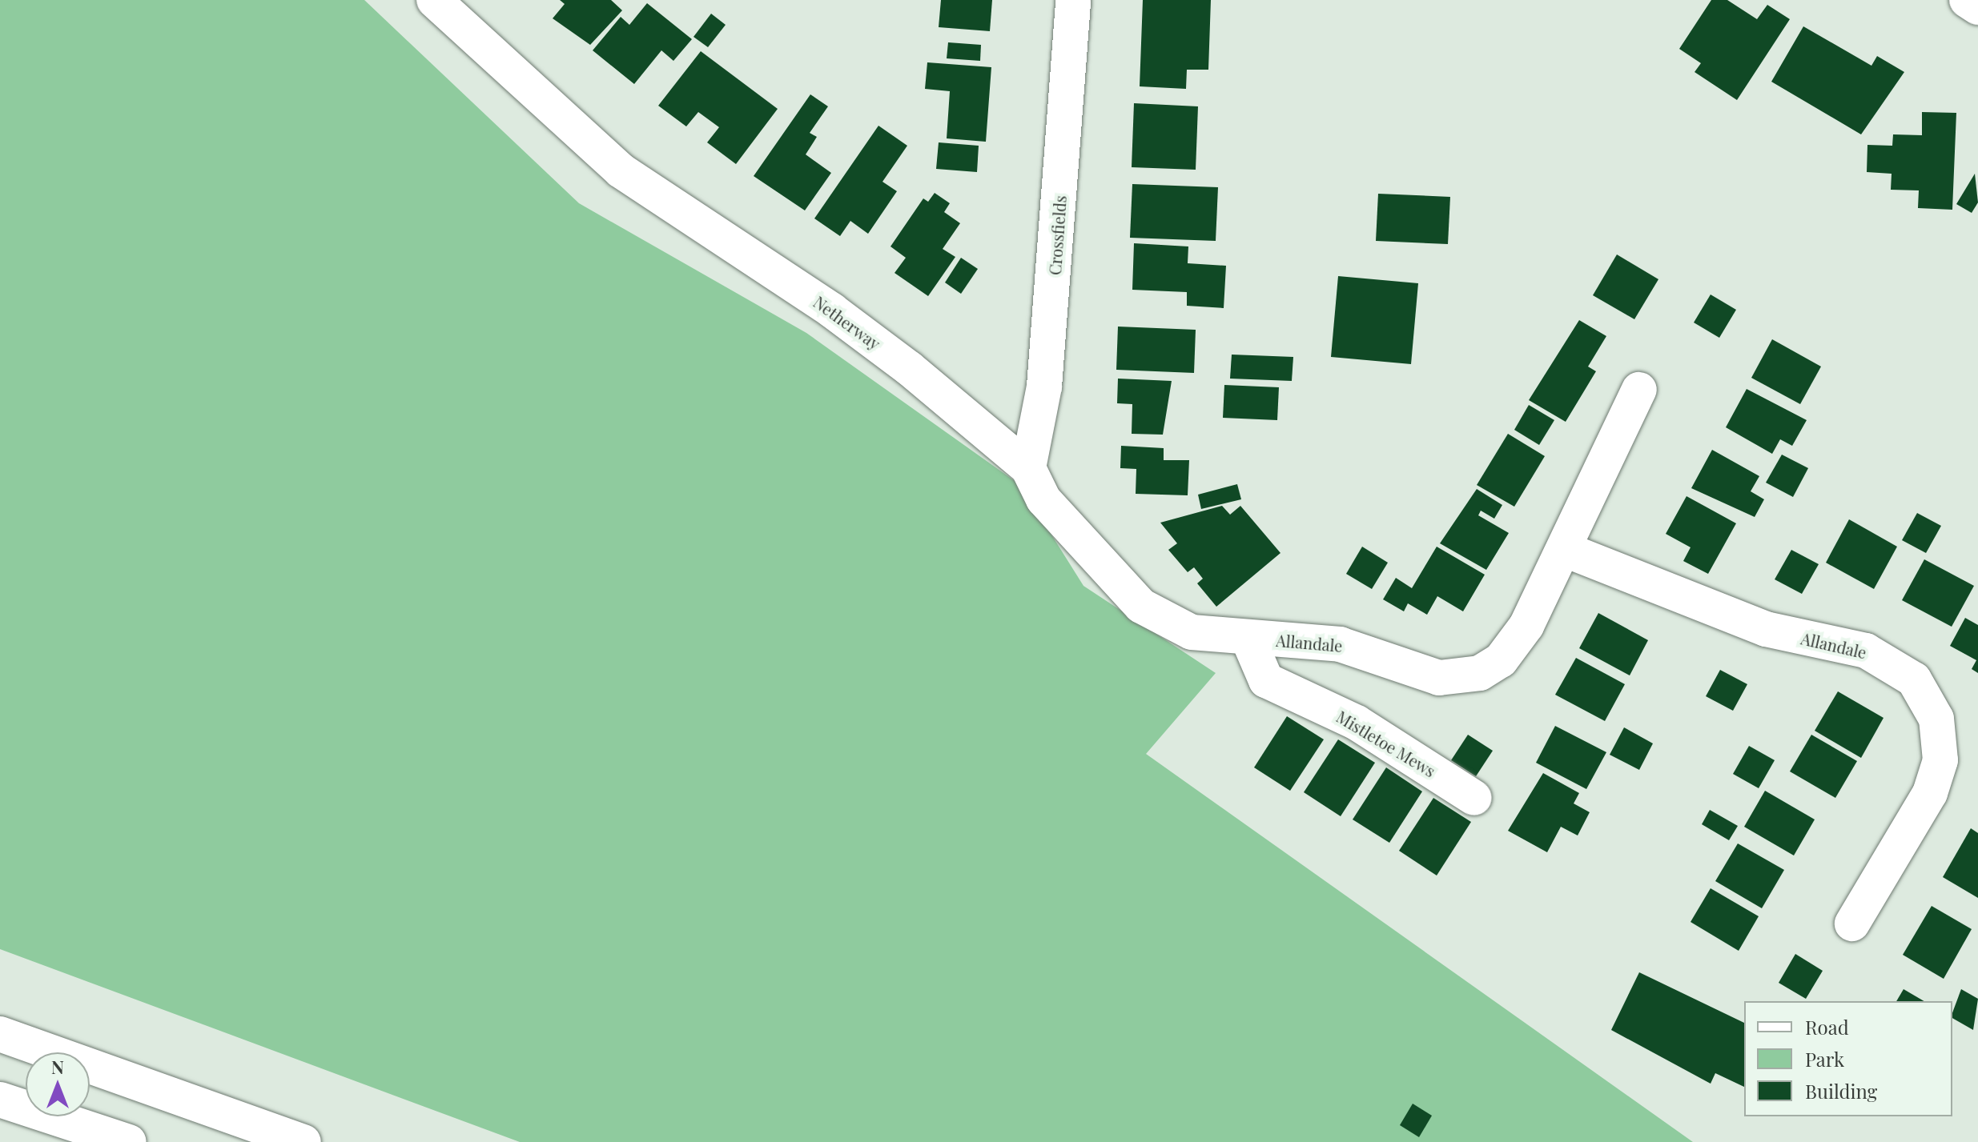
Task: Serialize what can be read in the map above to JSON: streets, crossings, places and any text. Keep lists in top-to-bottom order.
{
  "streets": {
    "main road": [
      "Crossfields",
      "Netherway",
      "Allandale",
      "Mistletoe Mews"
    ]
  },
  "crossings": [
    ["Crossfields", "Netherway"],
    ["Netherway", "Allandale"],
    ["Netherway", "Mistletoe Mews"],
    ["Allandale", "Mistletoe Mews"]
  ],
  "legend": ["Road", "Park", "Building"],
  "north": "top"
}
